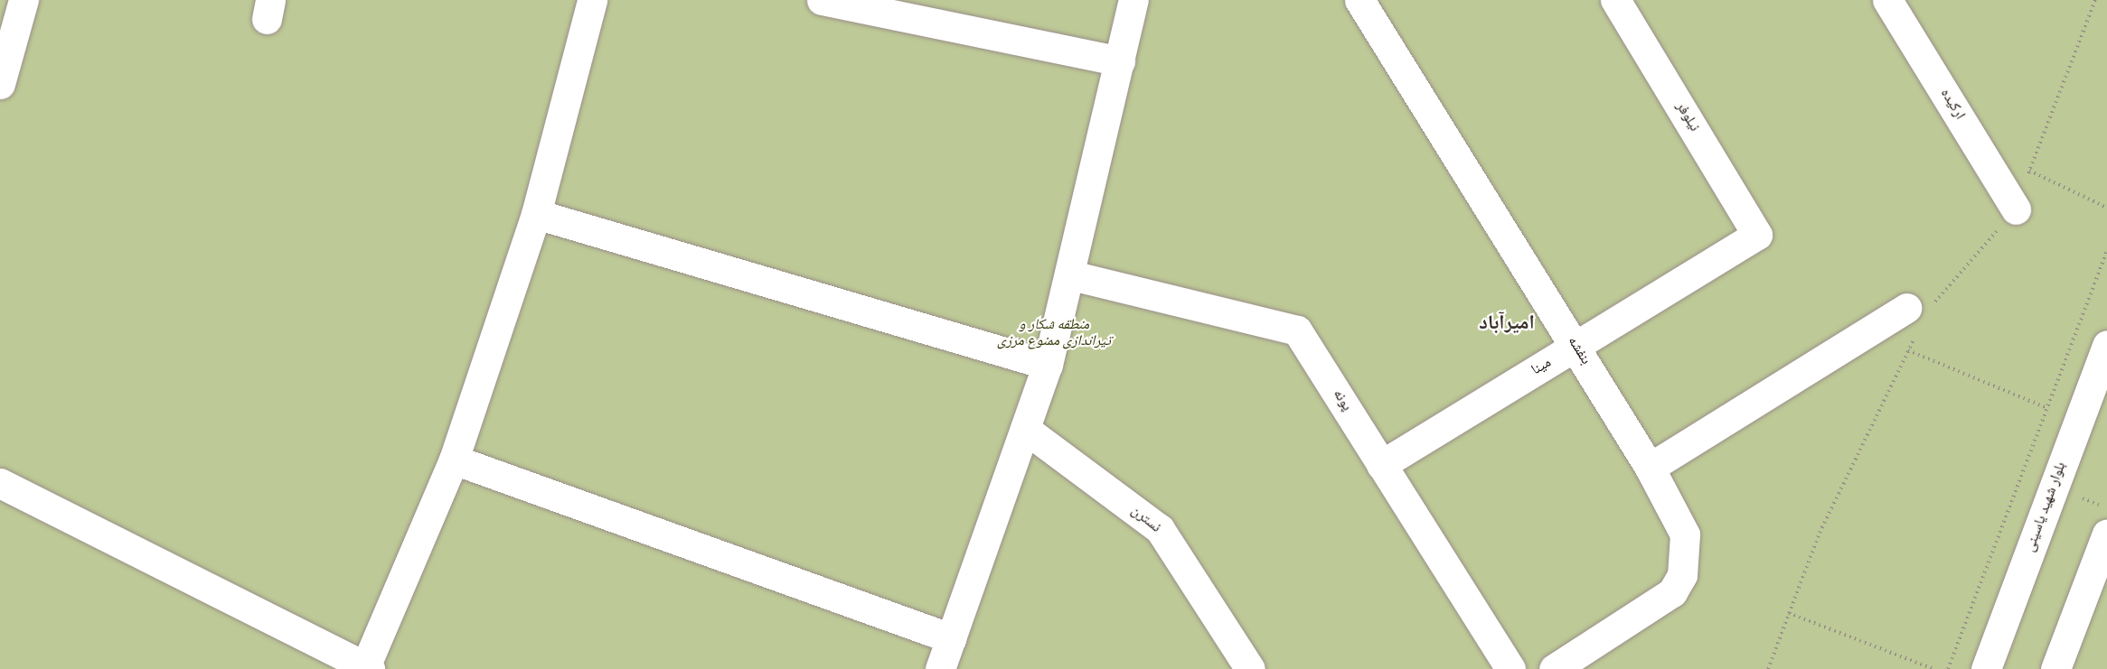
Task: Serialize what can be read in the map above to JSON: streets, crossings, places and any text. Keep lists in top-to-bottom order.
{
  "streets": {
    "street": [
      "ارکیده",
      "نیلوفر",
      "بنفشه",
      "مینا",
      "پونه",
      "بلوار شهید یاسینی",
      "نسترن"
    ]
  },
  "crossings": [
    ["نیلوفر", "مینا"],
    ["بنفشه", "مینا"],
    ["مینا", "پونه"]
  ],
  "districts": ["امیرآباد"],
  "parks": ["منطقه شکار و تیراندازی ممنوع مرزی"]
}
